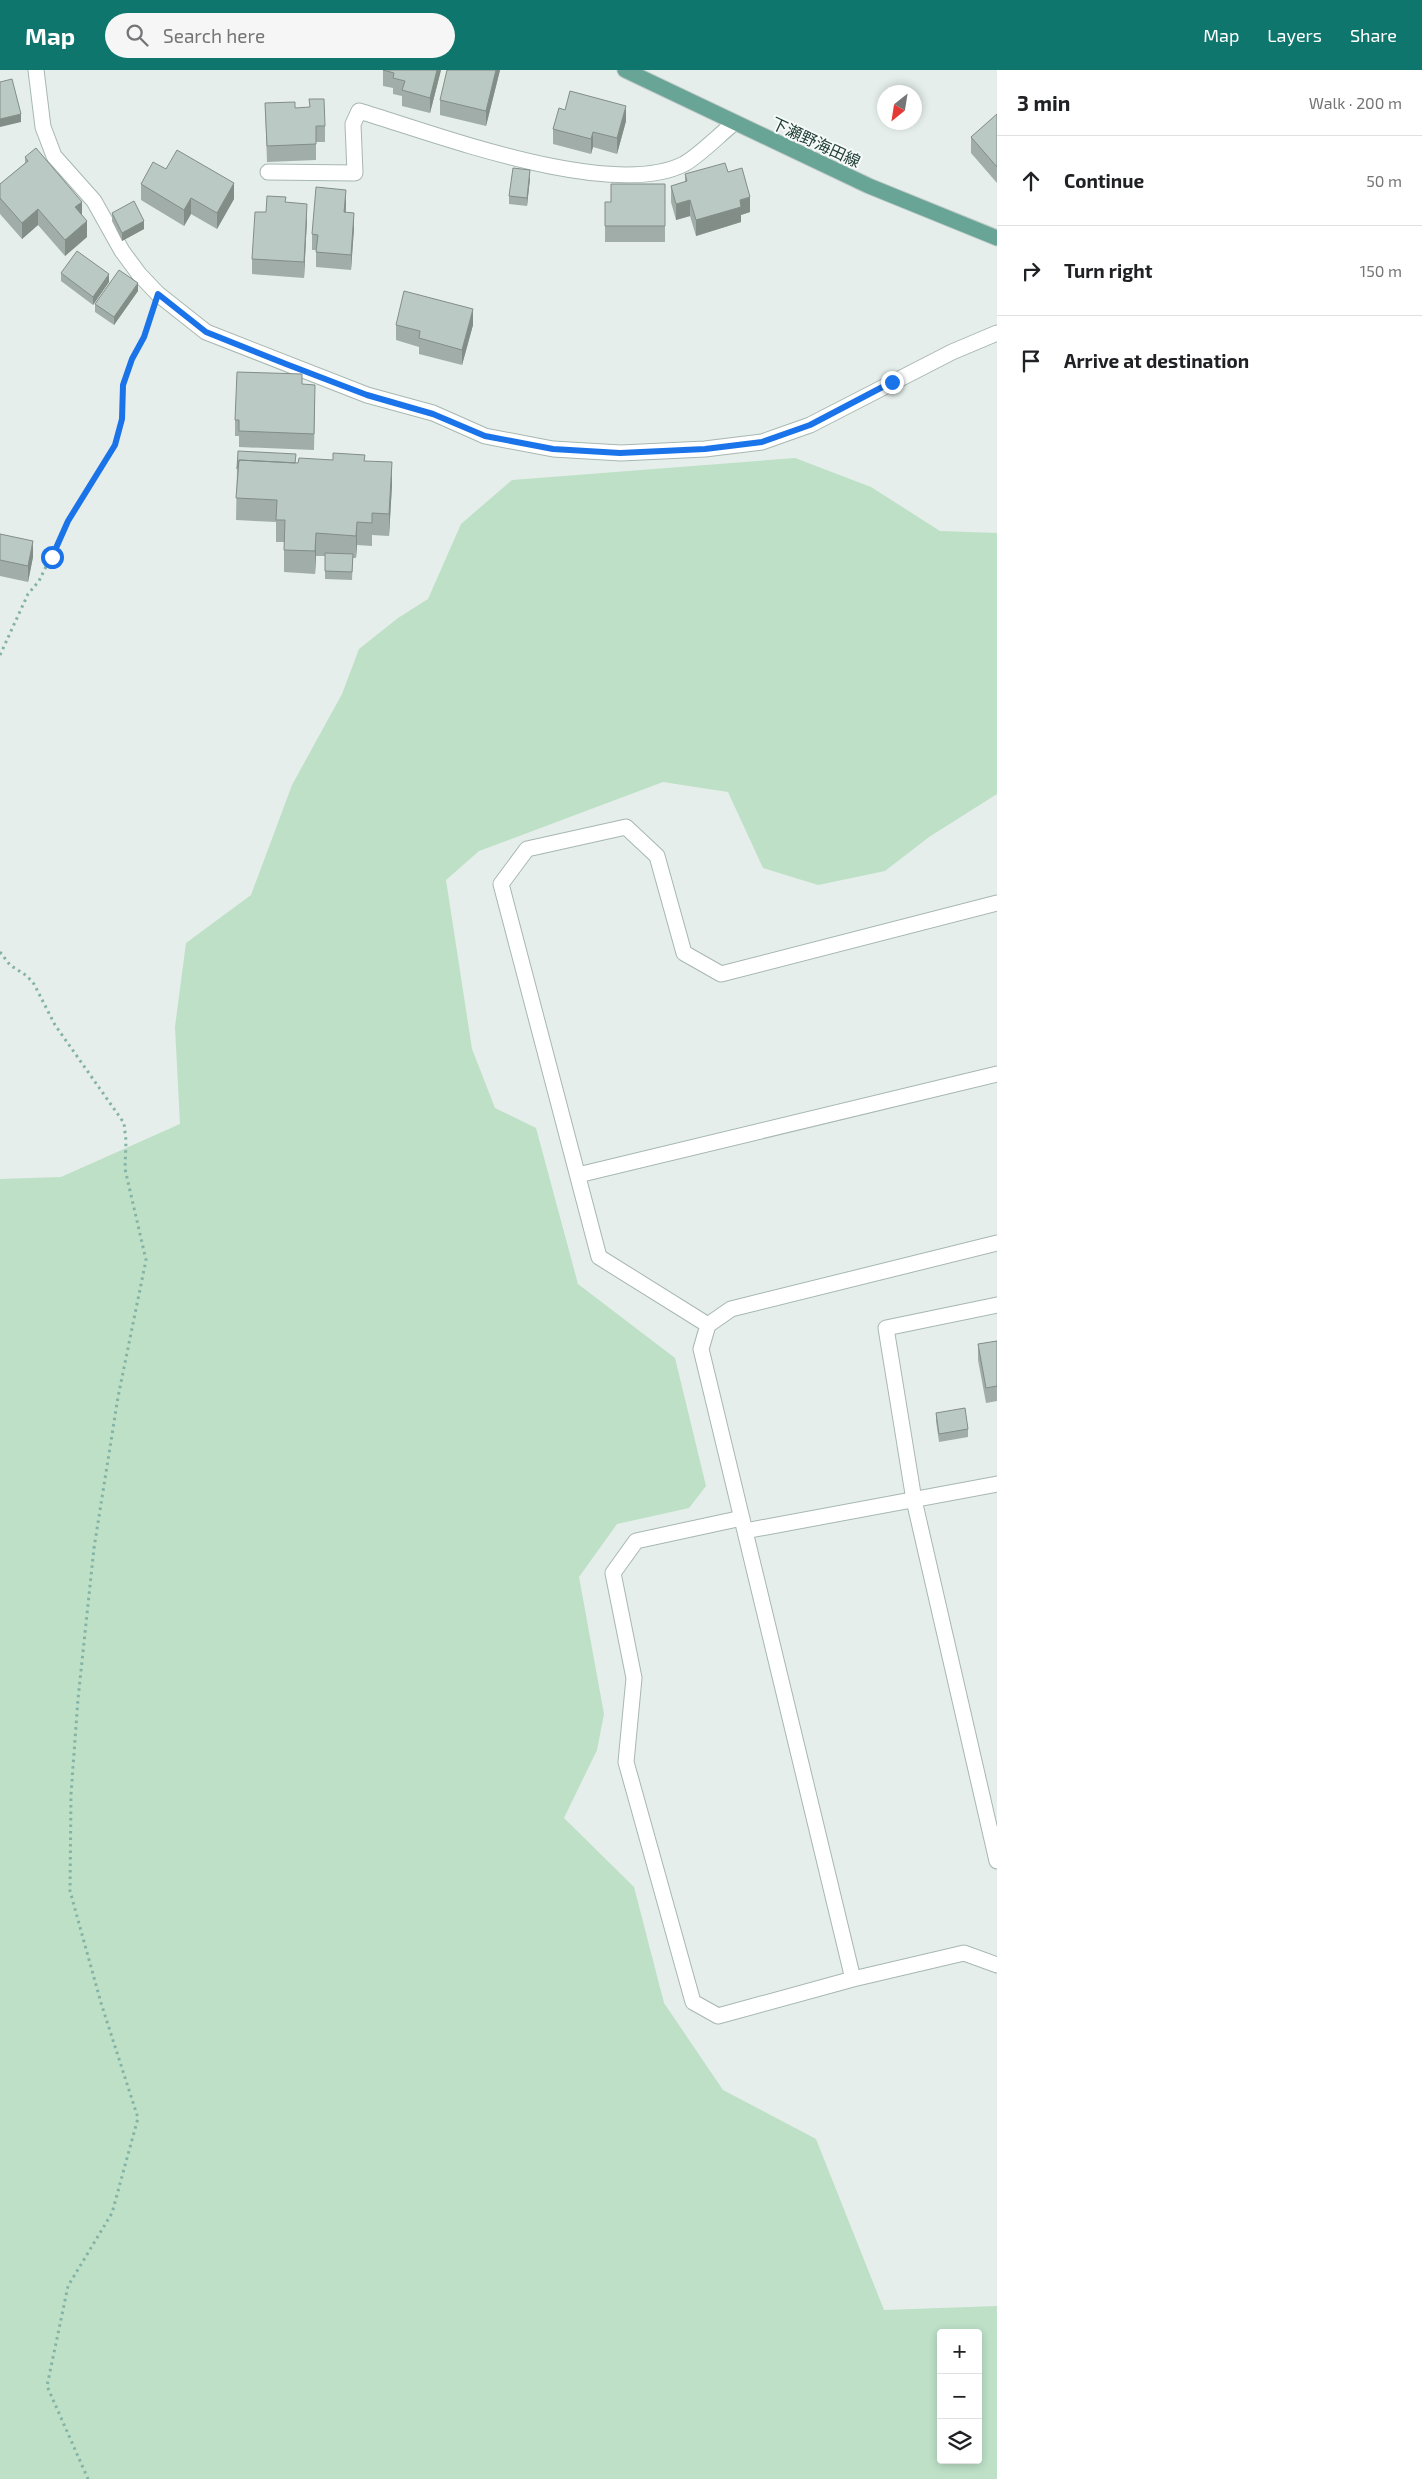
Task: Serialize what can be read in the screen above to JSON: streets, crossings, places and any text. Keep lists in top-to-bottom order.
{
  "streets": {
    "main road": ["下瀬野海田線"]
  },
  "north": "bottom left",
  "page": {
    "header": "Map",
    "search": "Search here",
    "nav": ["Map", "Layers", "Share"],
    "heading": ["3 min", "Walk · 200 m"],
    "list": [
      ["Continue", "50 m"],
      ["Turn right", "150 m"],
      "Arrive at destination"
    ],
    "map_buttons": ["+", "−"]
  }
}
